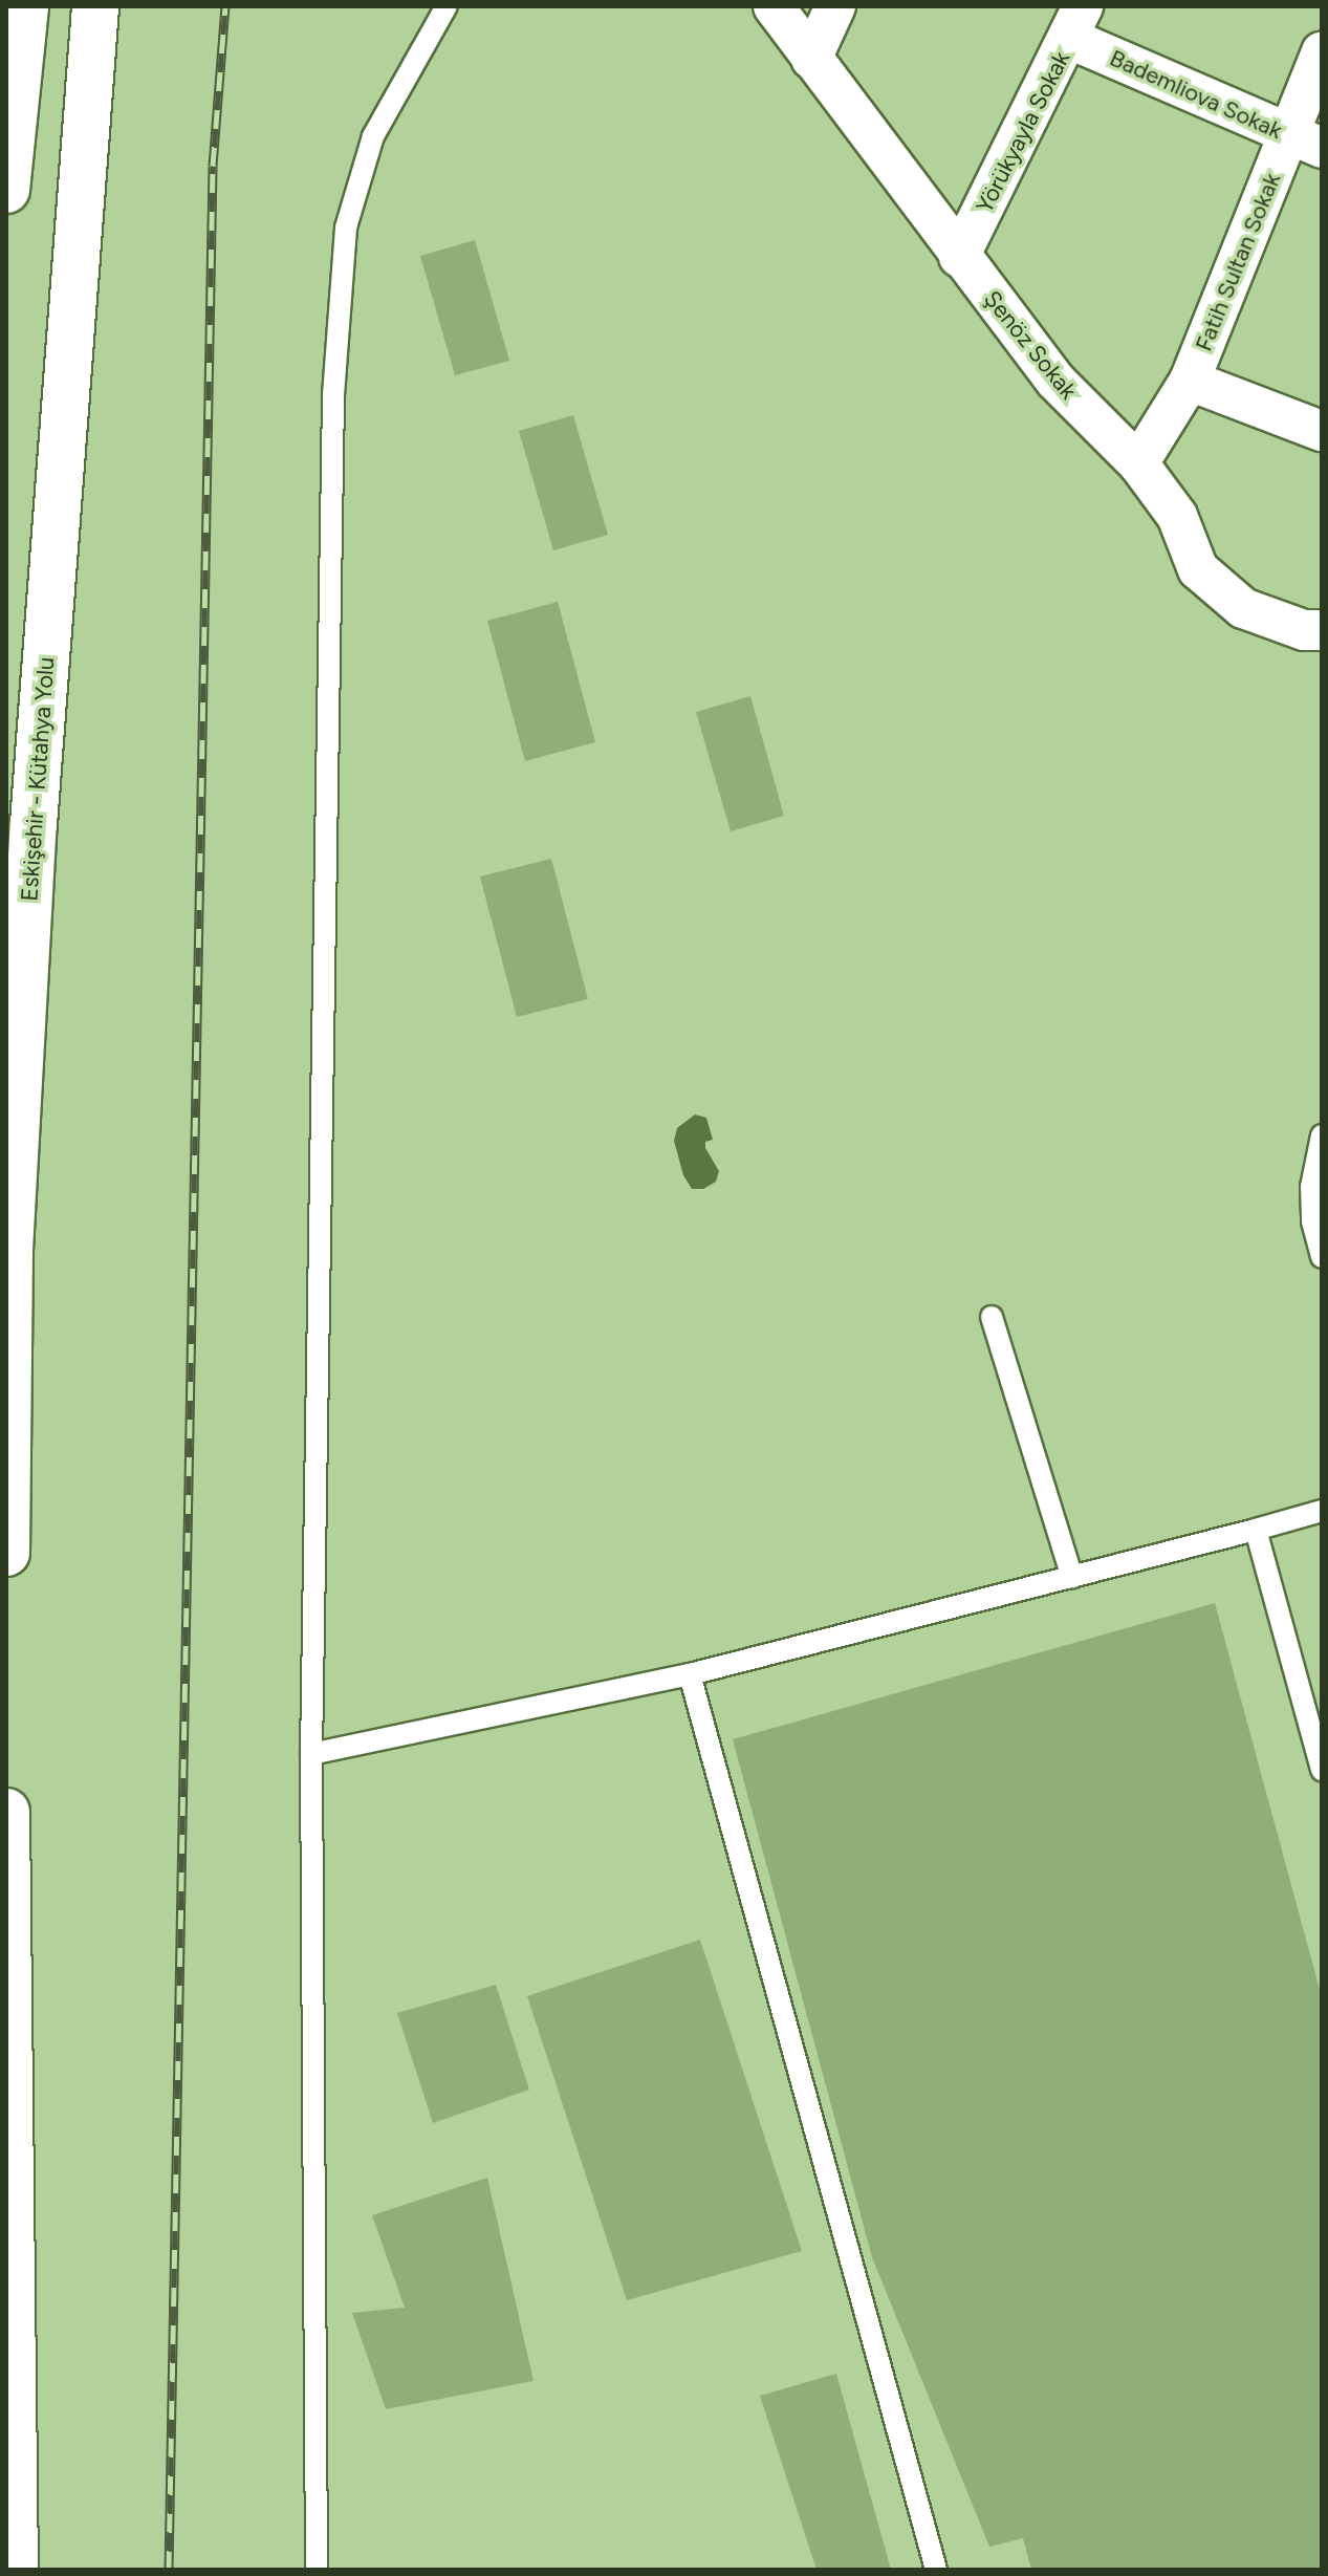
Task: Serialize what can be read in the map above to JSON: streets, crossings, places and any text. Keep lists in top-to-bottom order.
{
  "streets": {
    "highway": ["Eskişehir - Kütahya Yolu"],
    "street": [
      "Bademliova Sokak",
      "Yörükyayla Sokak",
      "Fatih Sultan Sokak",
      "Şenöz Sokak"
    ]
  },
  "crossings": [
    ["Bademliova Sokak", "Yörükyayla Sokak"],
    ["Bademliova Sokak", "Fatih Sultan Sokak"],
    ["Yörükyayla Sokak", "Şenöz Sokak"],
    ["Fatih Sultan Sokak", "Şenöz Sokak"]
  ]
}
